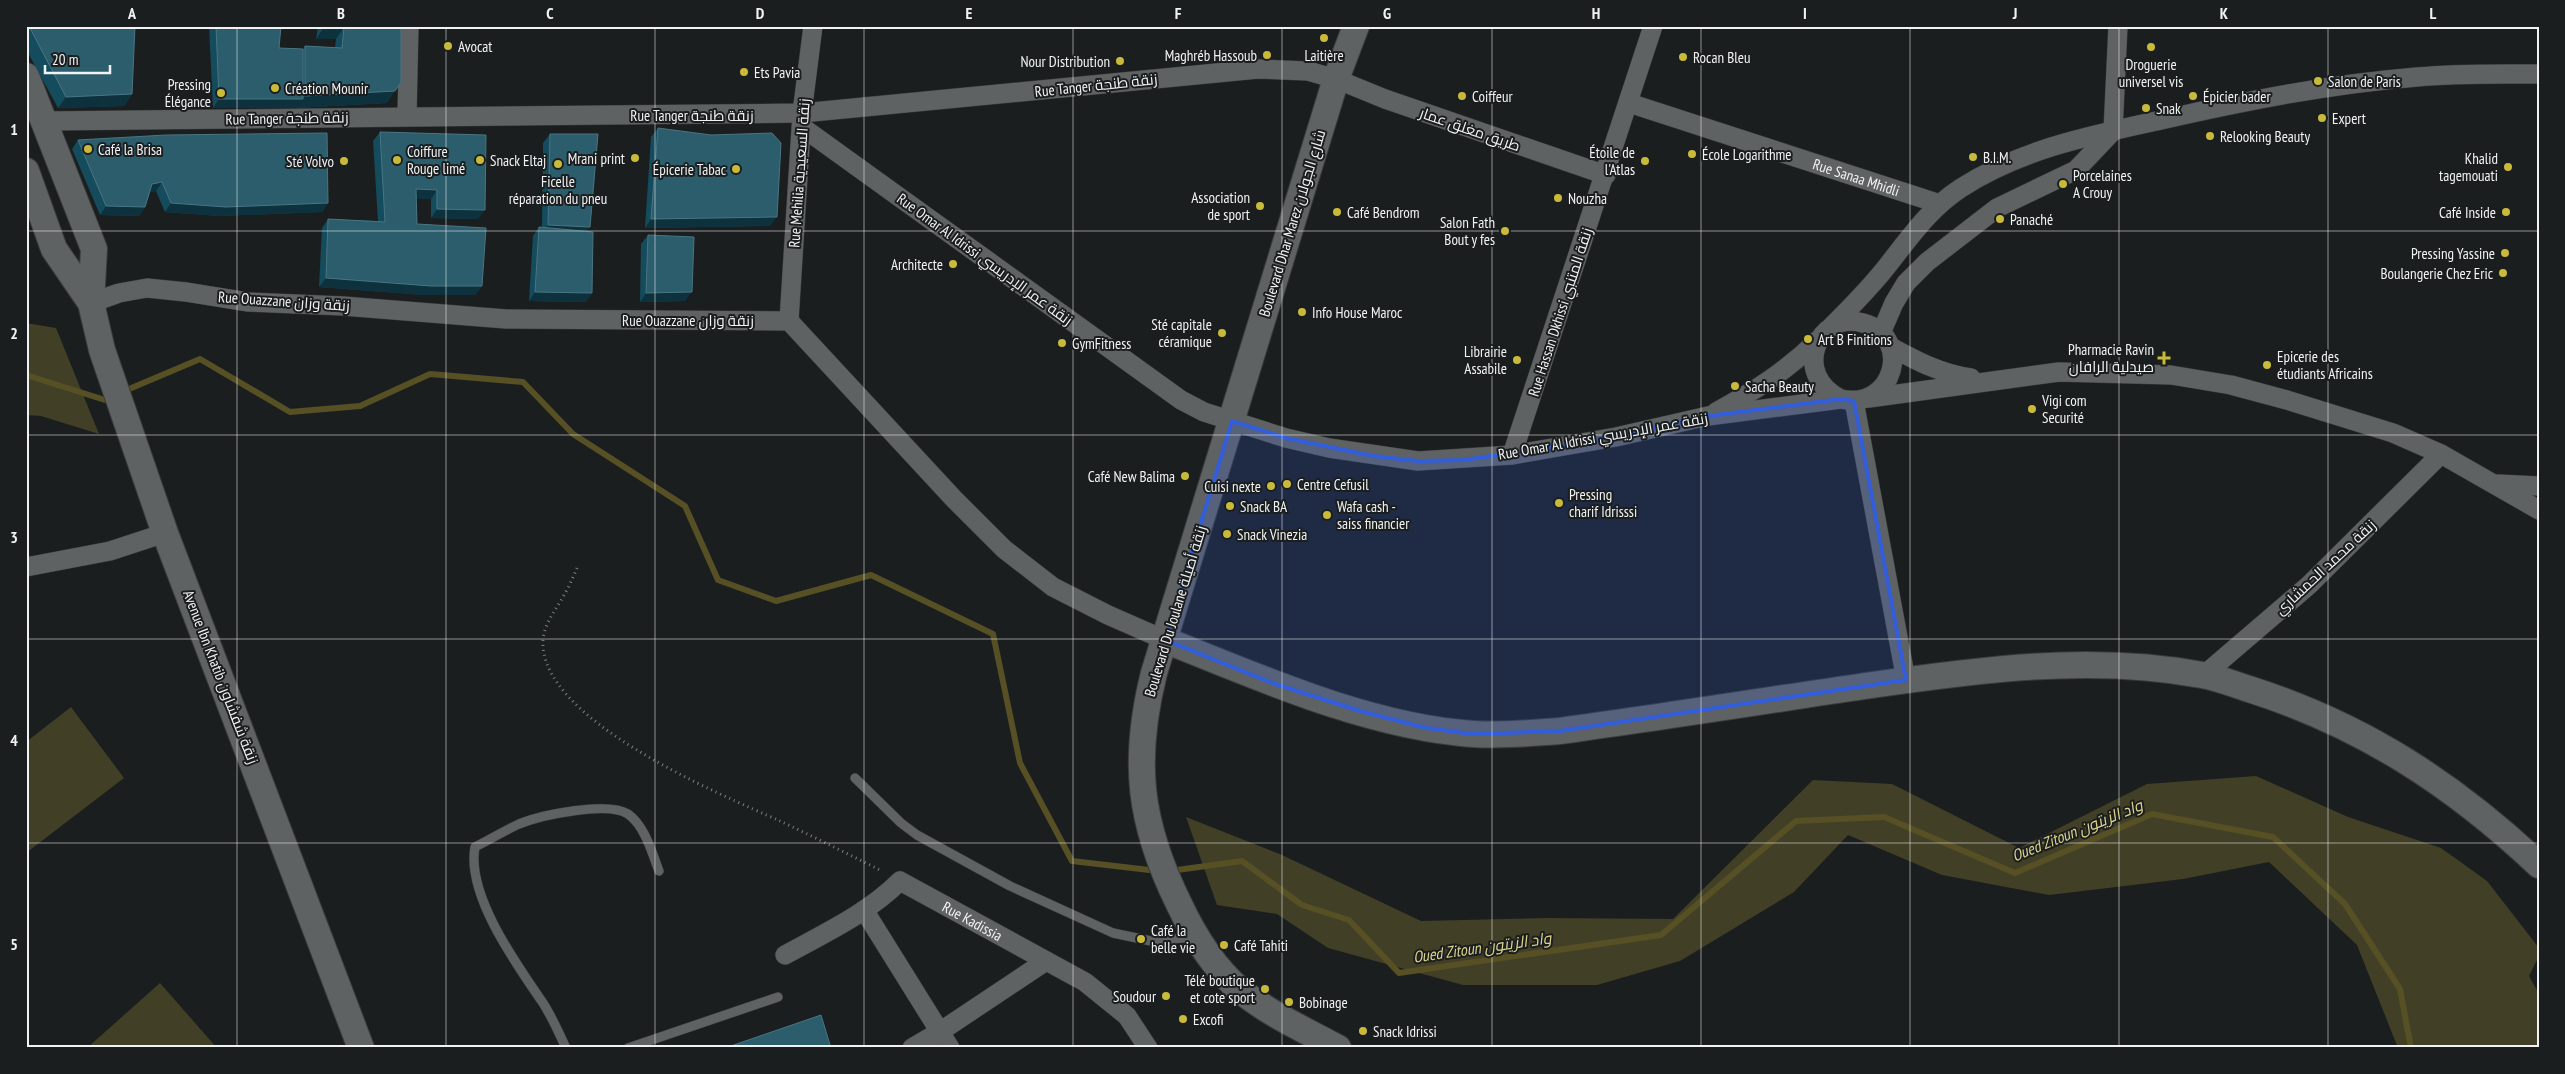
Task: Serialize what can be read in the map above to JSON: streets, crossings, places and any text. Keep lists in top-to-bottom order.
{
  "streets": {
    "street": [
      "Rue Tanger زنقة طنجة",
      "طريق مغلق عمار",
      "Rue Mehilia زنقة السعيدية",
      "Rue Sanaa Mhidli",
      "Boulevard Dhar Marez شارع الجولان",
      "Rue Omar Al Idrissi زنقة عمر الإدريسي",
      "Rue Ouazzane زنقة وزان",
      "Rue Hassan Dkhissi زنقة المتنبي",
      "زنقة محمد الحمشاري",
      "Boulevard Du Joulane زنقة أصيلة",
      "Avenue Ibn Khatib زنقة شفشاون",
      "Rue Kadissia"
    ]
  },
  "crossings": [
    ["Rue Tanger زنقة طنجة", "طريق مغلق عمار"],
    ["Rue Tanger زنقة طنجة", "Rue Mehilia زنقة السعيدية"],
    ["Rue Tanger زنقة طنجة", "Boulevard Dhar Marez شارع الجولان"],
    ["Rue Tanger زنقة طنجة", "Rue Omar Al Idrissi زنقة عمر الإدريسي"],
    ["Rue Tanger زنقة طنجة", "Avenue Ibn Khatib زنقة شفشاون"],
    ["طريق مغلق عمار", "Boulevard Dhar Marez شارع الجولان"],
    ["طريق مغلق عمار", "Rue Hassan Dkhissi زنقة المتنبي"],
    ["Rue Mehilia زنقة السعيدية", "Rue Omar Al Idrissi زنقة عمر الإدريسي"],
    ["Rue Mehilia زنقة السعيدية", "Rue Ouazzane زنقة وزان"],
    ["Rue Sanaa Mhidli", "Rue Hassan Dkhissi زنقة المتنبي"],
    ["Boulevard Dhar Marez شارع الجولان", "Rue Omar Al Idrissi زنقة عمر الإدريسي"],
    ["Boulevard Dhar Marez شارع الجولان", "Boulevard Du Joulane زنقة أصيلة"],
    ["Rue Omar Al Idrissi زنقة عمر الإدريسي", "Rue Hassan Dkhissi زنقة المتنبي"],
    ["Rue Omar Al Idrissi زنقة عمر الإدريسي", "زنقة محمد الحمشاري"],
    ["Rue Omar Al Idrissi زنقة عمر الإدريسي", "Boulevard Du Joulane زنقة أصيلة"],
    ["Rue Ouazzane زنقة وزان", "Avenue Ibn Khatib زنقة شفشاون"]
  ],
  "water": ["Oued Zitoun واد الزيتون"],
  "places": {
    "other": [
      "Laitière",
      "Avocat",
      "Droguerie universel vis",
      "Maghréb Hassoub",
      "Rocan Bleu",
      "Nour Distribution",
      "Ets Pavia",
      "Salon de Paris",
      "Création Mounir",
      "Pressing Élégance",
      "Coiffeur",
      "Épicier bader",
      "Snak",
      "Expert",
      "Relooking Beauty",
      "Café la Brisa",
      "École Logarithme",
      "B.I.M.",
      "Mrani print",
      "Coiffure Rouge limé",
      "Snack Eltaj",
      "Sté Volvo",
      "Étoile de l'Atlas",
      "Ficelle réparation du pneu",
      "Khalid tagemouati",
      "Épicerie Tabac",
      "Porcelaines A Crouy",
      "Nouzha",
      "Association de sport",
      "Café Bendrom",
      "Café Inside",
      "Panaché",
      "Salon Fath Bout y fes",
      "Pressing Yassine",
      "Architecte",
      "Boulangerie Chez Eric",
      "Info House Maroc",
      "Sté capitale céramique",
      "Art B Finitions",
      "GymFitness",
      "Librairie Assabile",
      "Epicerie des étudiants Africains",
      "Sacha Beauty",
      "Vigi com Securité",
      "Café New Balima",
      "Centre Cefusil",
      "Cuisi nexte",
      "Pressing charif Idrisssi",
      "Snack BA",
      "Wafa cash - saiss financier",
      "Snack Vinezia",
      "Café la belle vie",
      "Café Tahiti",
      "Télé boutique et cote sport",
      "Soudour",
      "Bobinage",
      "Excofi",
      "Snack Idrissi"
    ],
    "health": ["Pharmacie Ravin صيدلية الرافان"]
  },
  "scale_bar": "20 m",
  "grid": {
    "columns": [
      "A",
      "B",
      "C",
      "D",
      "E",
      "F",
      "G",
      "H",
      "I",
      "J",
      "K",
      "L"
    ],
    "rows": [
      "1",
      "2",
      "3",
      "4",
      "5"
    ]
  }
}
